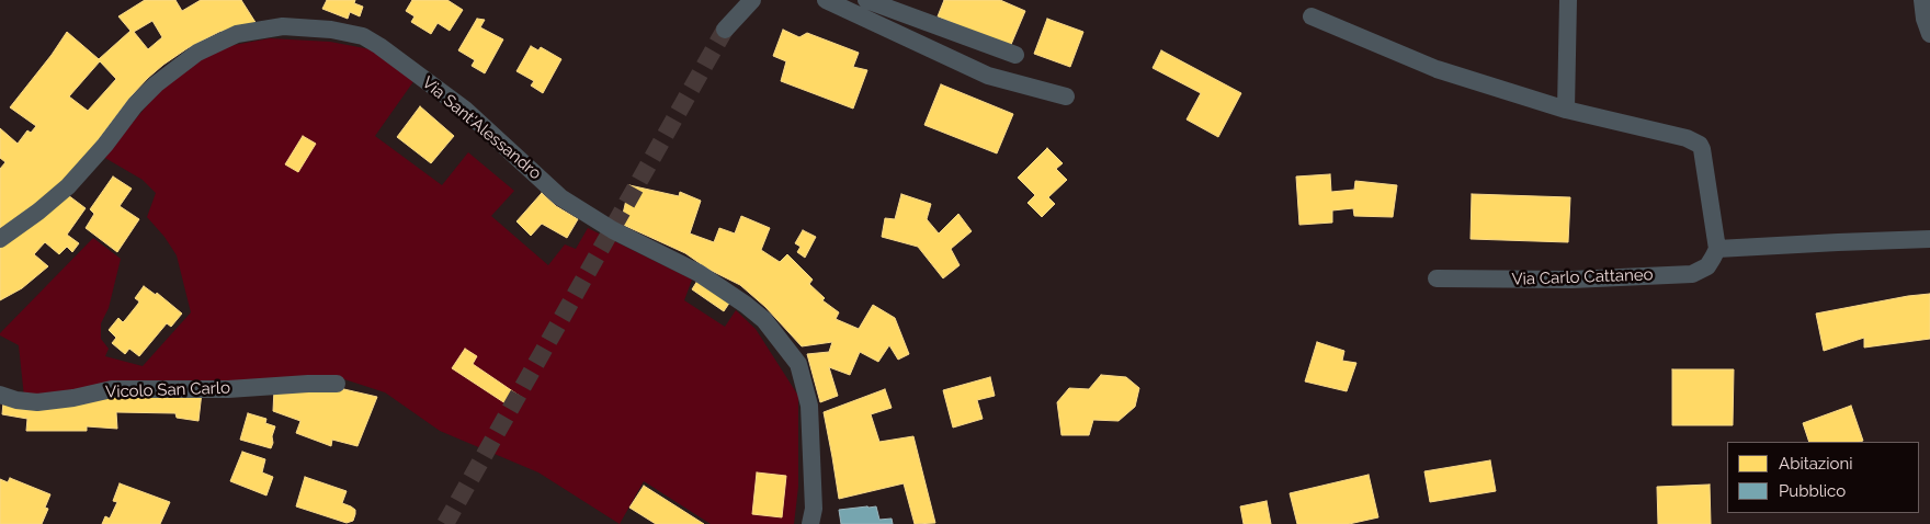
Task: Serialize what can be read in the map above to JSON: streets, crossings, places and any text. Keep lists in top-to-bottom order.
{
  "streets": {
    "street": ["Via Sant'Alessandro", "Via Carlo Cattaneo", "Vicolo San Carlo"]
  },
  "legend": ["Abitazioni", "Pubblico"]
}
